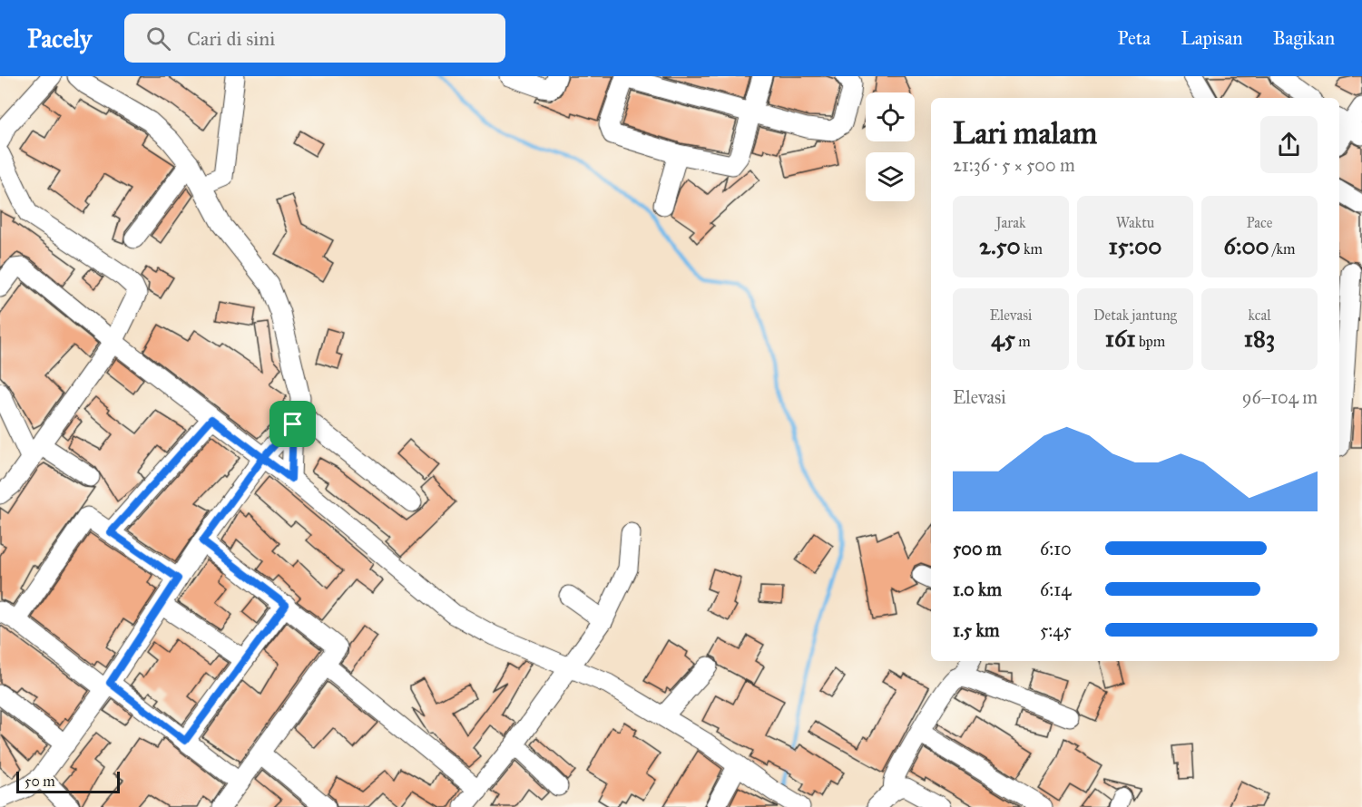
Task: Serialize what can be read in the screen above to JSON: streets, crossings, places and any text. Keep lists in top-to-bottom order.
{
  "scale_bar": "50 m",
  "page": {
    "header": "Pacely",
    "search": "Cari di sini",
    "nav": ["Peta", "Lapisan", "Bagikan"],
    "heading": ["Lari malam", "21:36 · 5 × 500 m"],
    "stats": [
      ["Jarak", "2.50 km"],
      ["Waktu", "15:00"],
      ["Pace", "6:00 /km"],
      ["Elevasi", "45 m"],
      ["Detak jantung", "161 bpm"],
      ["kcal", "183"]
    ],
    "chart": ["Elevasi", "96–104 m"],
    "list": [
      {
        "name": "500 m",
        "note": "6:10"
      },
      {
        "name": "1.0 km",
        "note": "6:14"
      },
      {
        "name": "1.5 km",
        "note": "5:45"
      }
    ],
    "scale": "50 m"
  }
}
